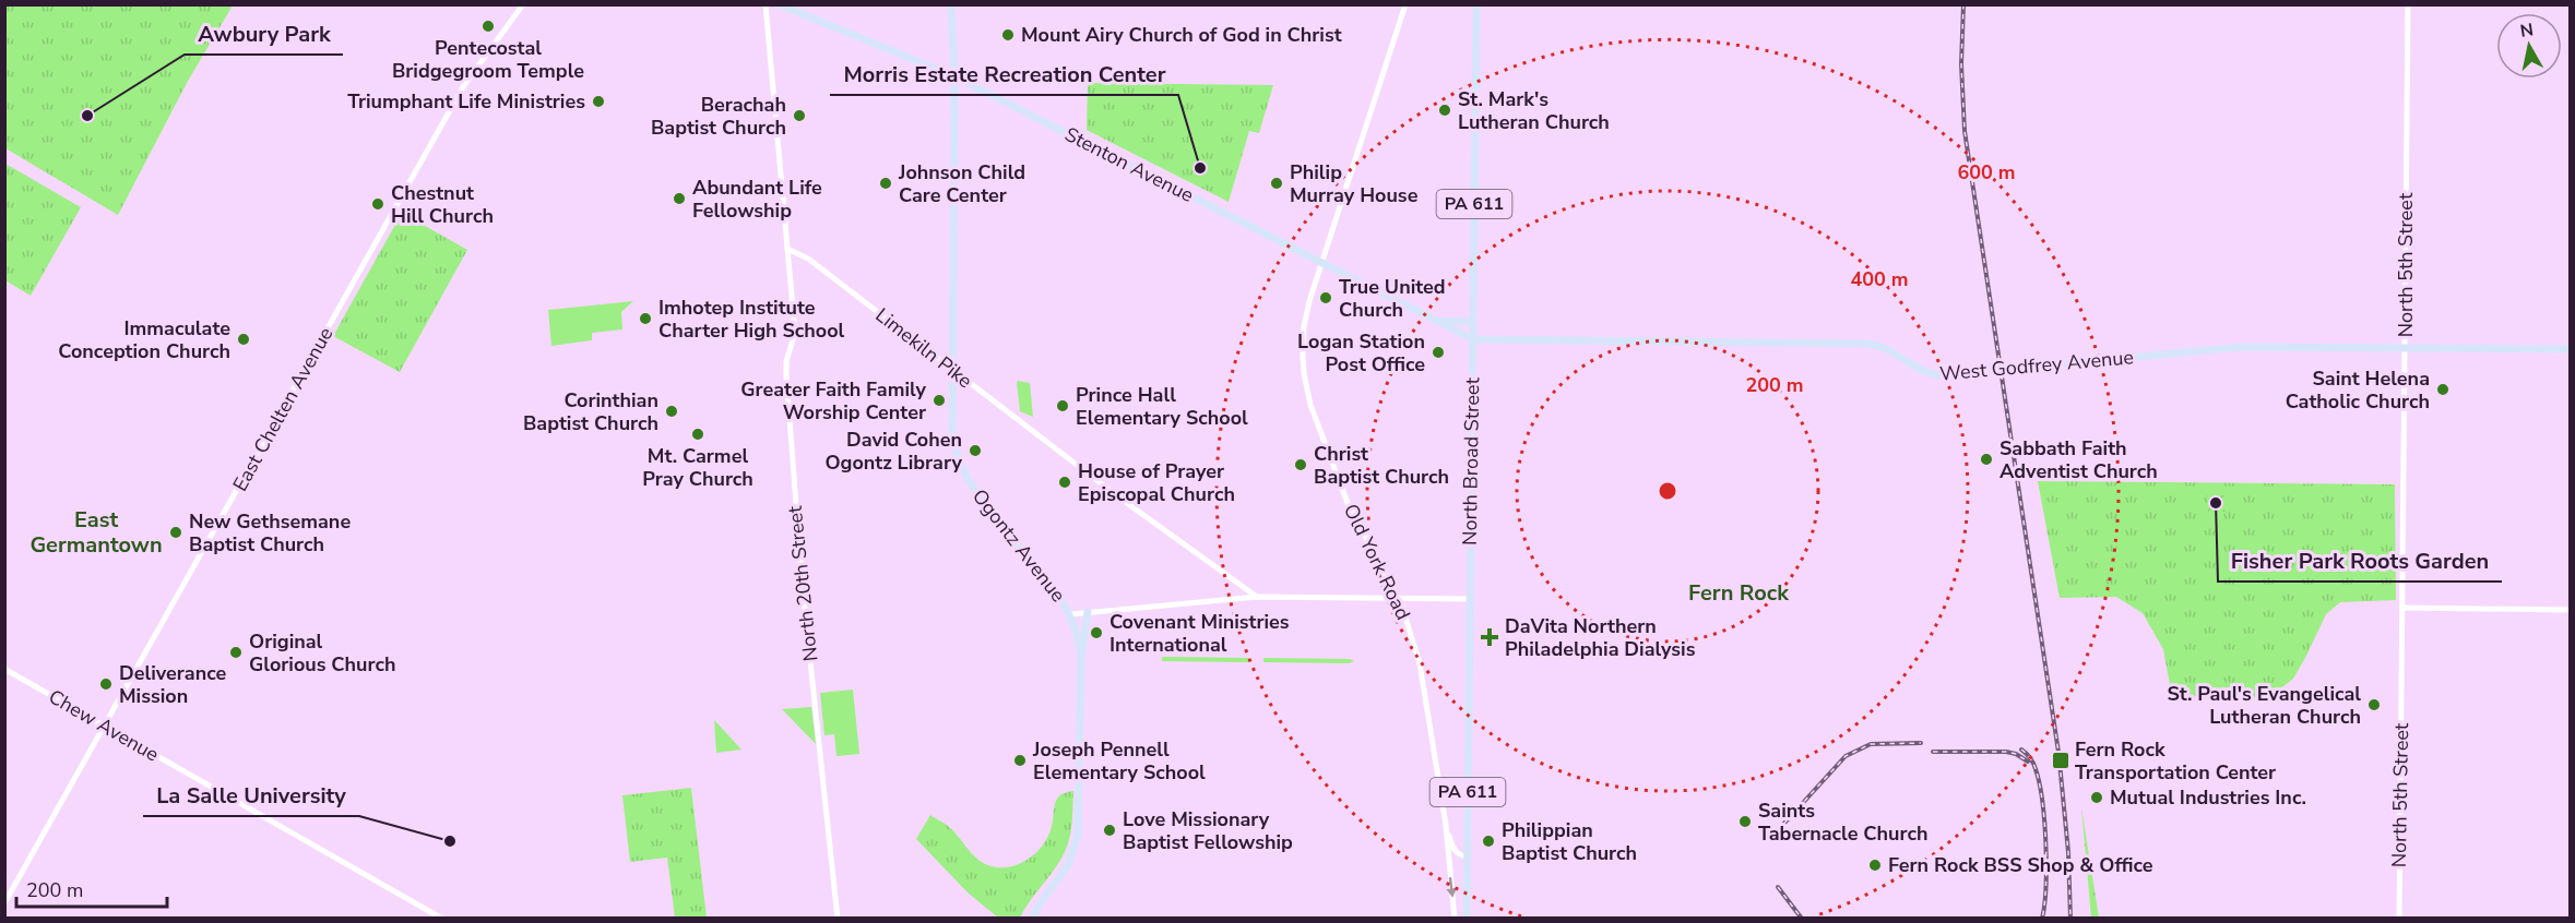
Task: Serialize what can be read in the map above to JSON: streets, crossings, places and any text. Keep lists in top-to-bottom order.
{
  "streets": {
    "main road": [
      "Stenton Avenue",
      "PA 611",
      "West Godfrey Avenue",
      "North Broad Street",
      "Ogontz Avenue"
    ],
    "street": [
      "North 5th Street",
      "Limekiln Pike",
      "East Chelten Avenue",
      "Old York Road",
      "North 20th Street",
      "Chew Avenue"
    ]
  },
  "crossings": [
    ["Stenton Avenue", "West Godfrey Avenue"],
    ["Stenton Avenue", "North Broad Street"],
    ["Stenton Avenue", "Ogontz Avenue"],
    ["Stenton Avenue", "Old York Road"],
    ["North 5th Street", "West Godfrey Avenue"],
    ["Limekiln Pike", "Ogontz Avenue"],
    ["Limekiln Pike", "North 20th Street"],
    ["West Godfrey Avenue", "North Broad Street"],
    ["East Chelten Avenue", "Chew Avenue"],
    ["North Broad Street", "Old York Road"]
  ],
  "districts": ["East Germantown", "Fern Rock"],
  "places": {
    "other": [
      "Pentecostal Bridgegroom Temple",
      "Mount Airy Church of God in Christ",
      "Triumphant Life Ministries",
      "St. Mark's Lutheran Church",
      "Awbury Park",
      "Berachah Baptist Church",
      "Morris Estate Recreation Center",
      "Johnson Child Care Center",
      "Philip Murray House",
      "Abundant Life Fellowship",
      "Chestnut Hill Church",
      "True United Church",
      "Imhotep Institute Charter High School",
      "Immaculate Conception Church",
      "Logan Station Post Office",
      "Saint Helena Catholic Church",
      "Greater Faith Family Worship Center",
      "Prince Hall Elementary School",
      "Corinthian Baptist Church",
      "Mt. Carmel Pray Church",
      "David Cohen Ogontz Library",
      "Sabbath Faith Adventist Church",
      "Christ Baptist Church",
      "House of Prayer Episcopal Church",
      "Fisher Park Roots Garden",
      "New Gethsemane Baptist Church",
      "Covenant Ministries International",
      "Original Glorious Church",
      "Deliverance Mission",
      "St. Paul's Evangelical Lutheran Church",
      "Joseph Pennell Elementary School",
      "Mutual Industries Inc.",
      "Saints Tabernacle Church",
      "Love Missionary Baptist Fellowship",
      "La Salle University",
      "Philippian Baptist Church",
      "Fern Rock BSS Shop & Office"
    ],
    "health": ["DaVita Northern Philadelphia Dialysis"],
    "transit": ["Fern Rock Transportation Center"]
  },
  "scale_bar": "200 m",
  "north": "top",
  "rings": ["600 m", "400 m", "200 m"]
}
